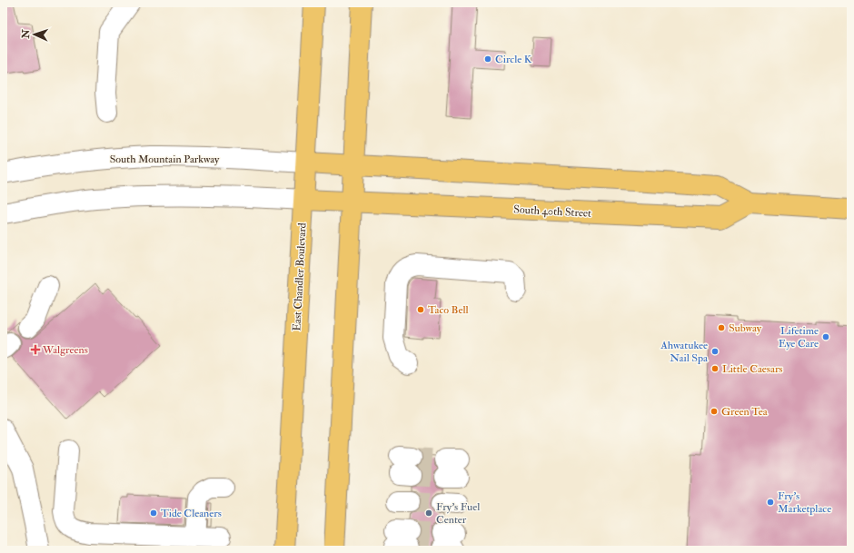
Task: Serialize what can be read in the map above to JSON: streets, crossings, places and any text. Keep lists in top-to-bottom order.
{
  "streets": {
    "main road": ["South 40th Street", "East Chandler Boulevard"],
    "street": ["South Mountain Parkway"]
  },
  "crossings": [
    ["South Mountain Parkway", "East Chandler Boulevard"],
    ["South 40th Street", "East Chandler Boulevard"]
  ],
  "places": {
    "other": [
      "Circle K",
      "Taco Bell",
      "Subway",
      "Lifetime Eye Care",
      "Ahwatukee Nail Spa",
      "Little Caesars",
      "Green Tea",
      "Fry's Marketplace",
      "Tide Cleaners",
      "Fry's Fuel Center"
    ],
    "health": ["Walgreens"]
  },
  "north": "left"
}
